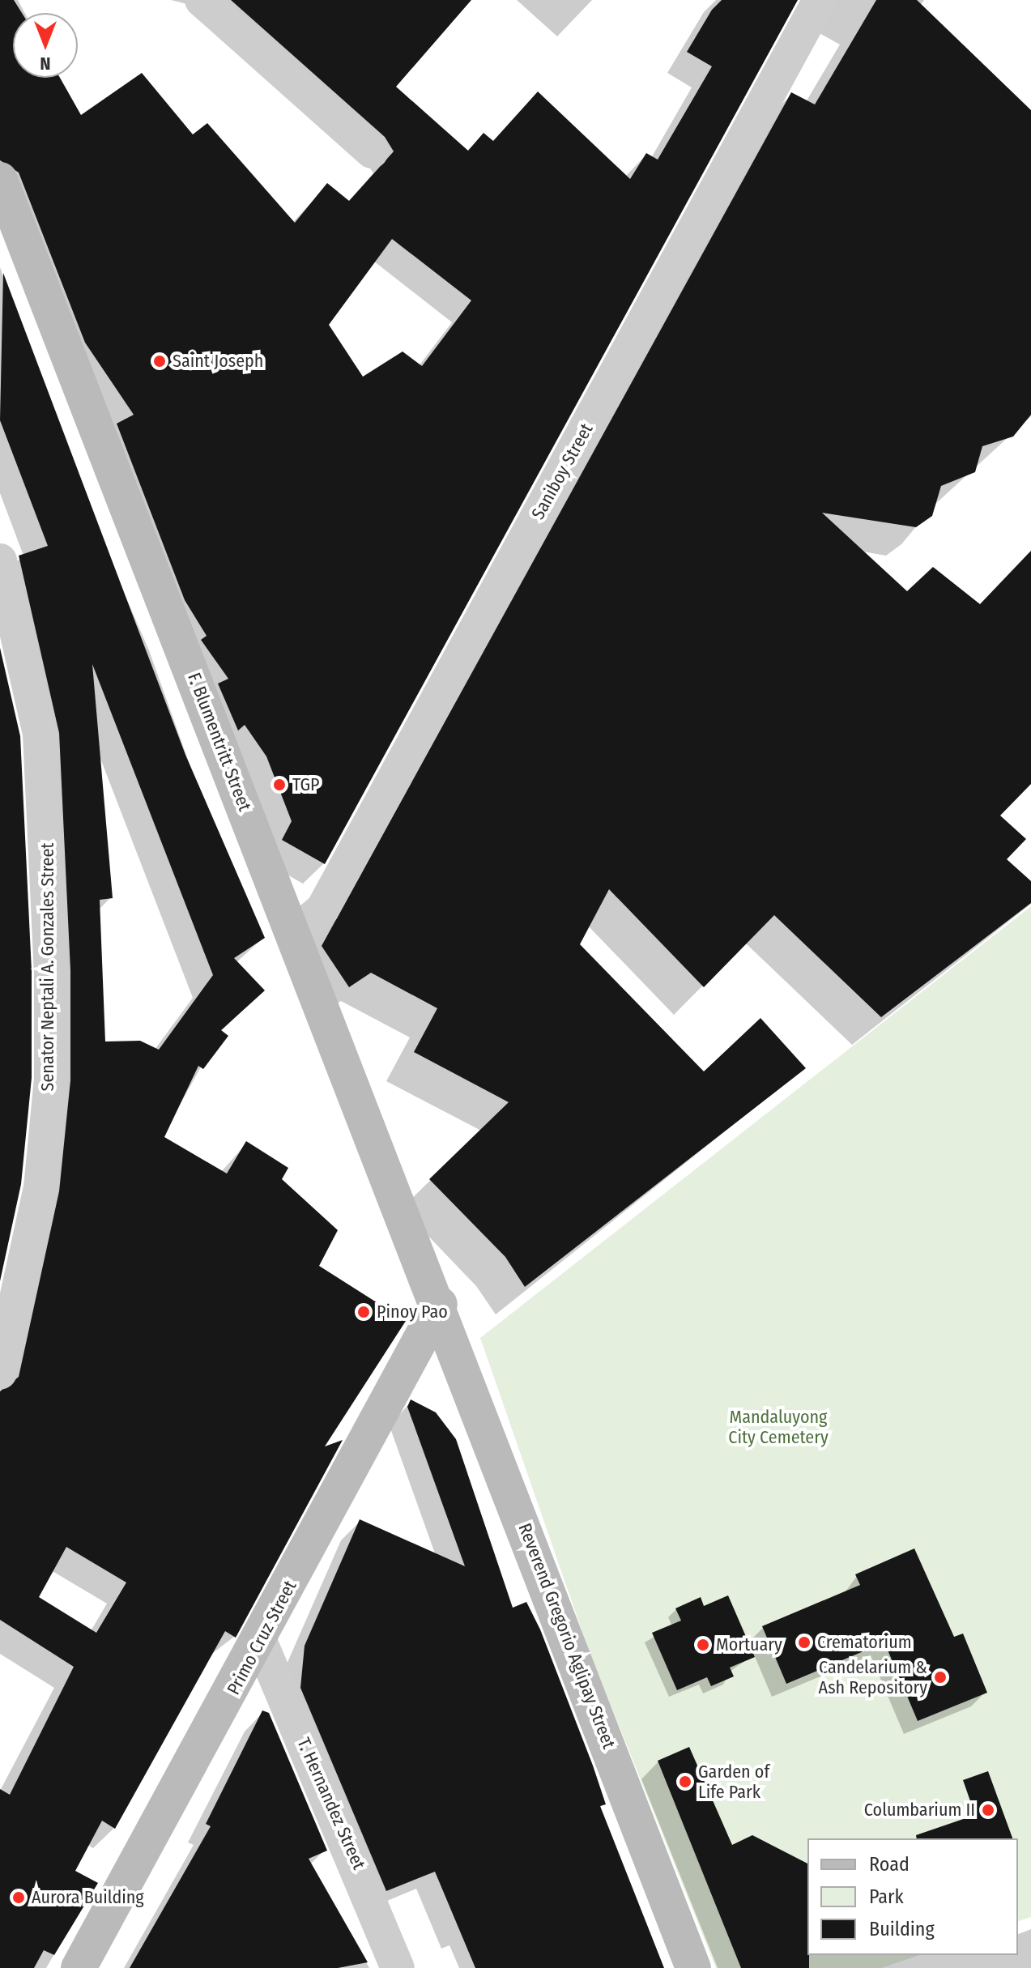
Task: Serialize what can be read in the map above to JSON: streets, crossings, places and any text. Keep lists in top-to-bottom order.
{
  "streets": {
    "street": [
      "Saniboy Street",
      "F. Blumentritt Street",
      "Senator Neptali A. Gonzales Street",
      "Reverend Gregorio Aglipay Street",
      "Primo Cruz Street",
      "T. Hernandez Street"
    ]
  },
  "crossings": [
    ["Saniboy Street", "F. Blumentritt Street"],
    ["F. Blumentritt Street", "Reverend Gregorio Aglipay Street"],
    ["F. Blumentritt Street", "Primo Cruz Street"],
    ["Reverend Gregorio Aglipay Street", "Primo Cruz Street"],
    ["Primo Cruz Street", "T. Hernandez Street"]
  ],
  "parks": ["Mandaluyong City Cemetery"],
  "places": [
    "Saint Joseph",
    "TGP",
    "Pinoy Pao",
    "Crematorium",
    "Mortuary",
    "Candelarium & Ash Repository",
    "Garden of Life Park",
    "Columbarium II",
    "Aurora Building"
  ],
  "legend": ["Road", "Park", "Building"],
  "north": "bottom"
}
